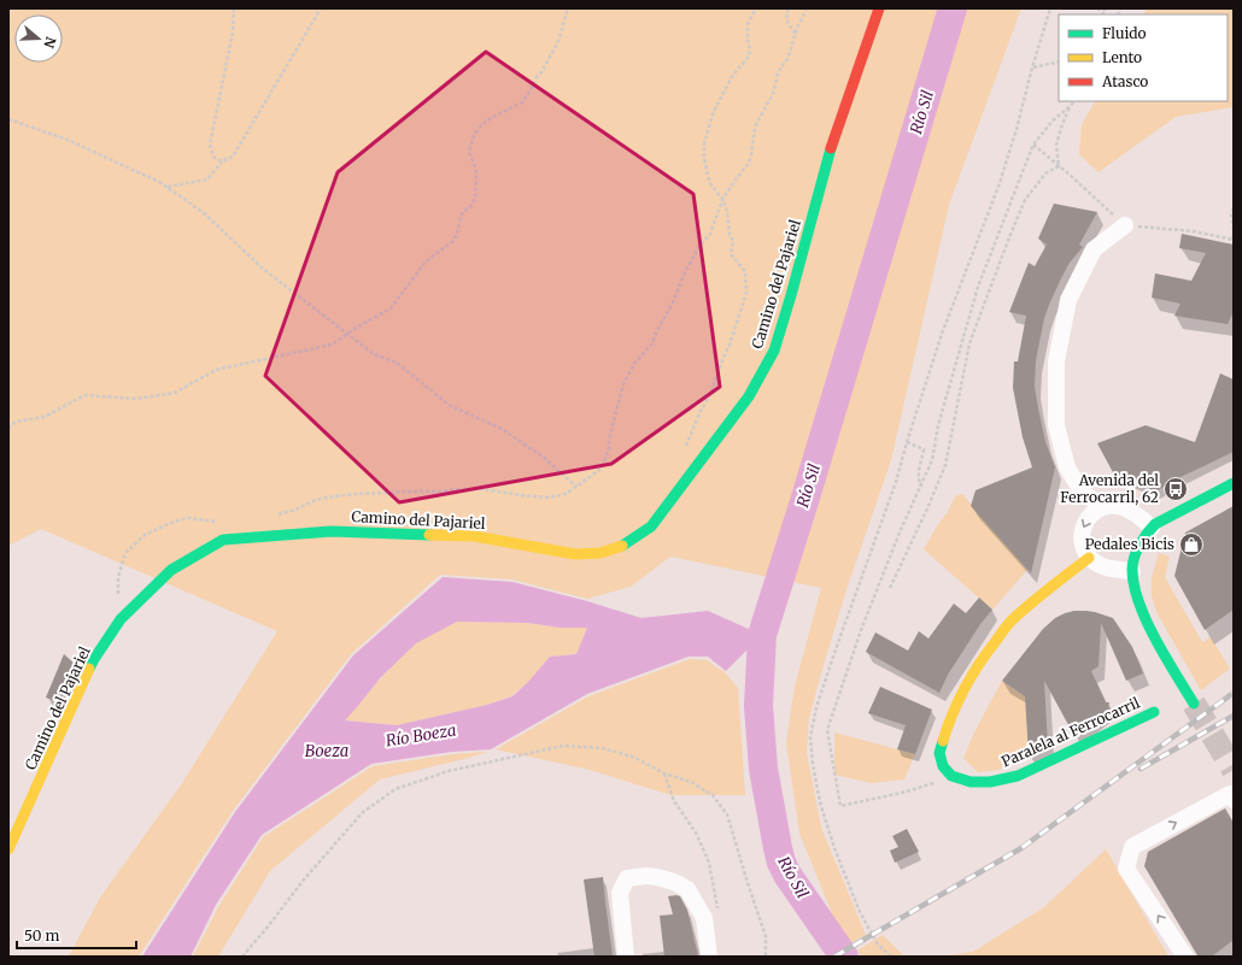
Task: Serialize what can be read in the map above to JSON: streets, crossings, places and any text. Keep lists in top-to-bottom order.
{
  "streets": {
    "street": ["Camino del Pajariel", "Paralela al Ferrocarril"]
  },
  "water": ["Río Sil", "Río Boeza", "Boeza"],
  "places": {
    "bus stop": ["Avenida del Ferrocarril, 62"],
    "shop": ["Pedales Bicis"]
  },
  "legend": ["Fluido", "Lento", "Atasco"],
  "scale_bar": "50 m",
  "north": "right"
}
